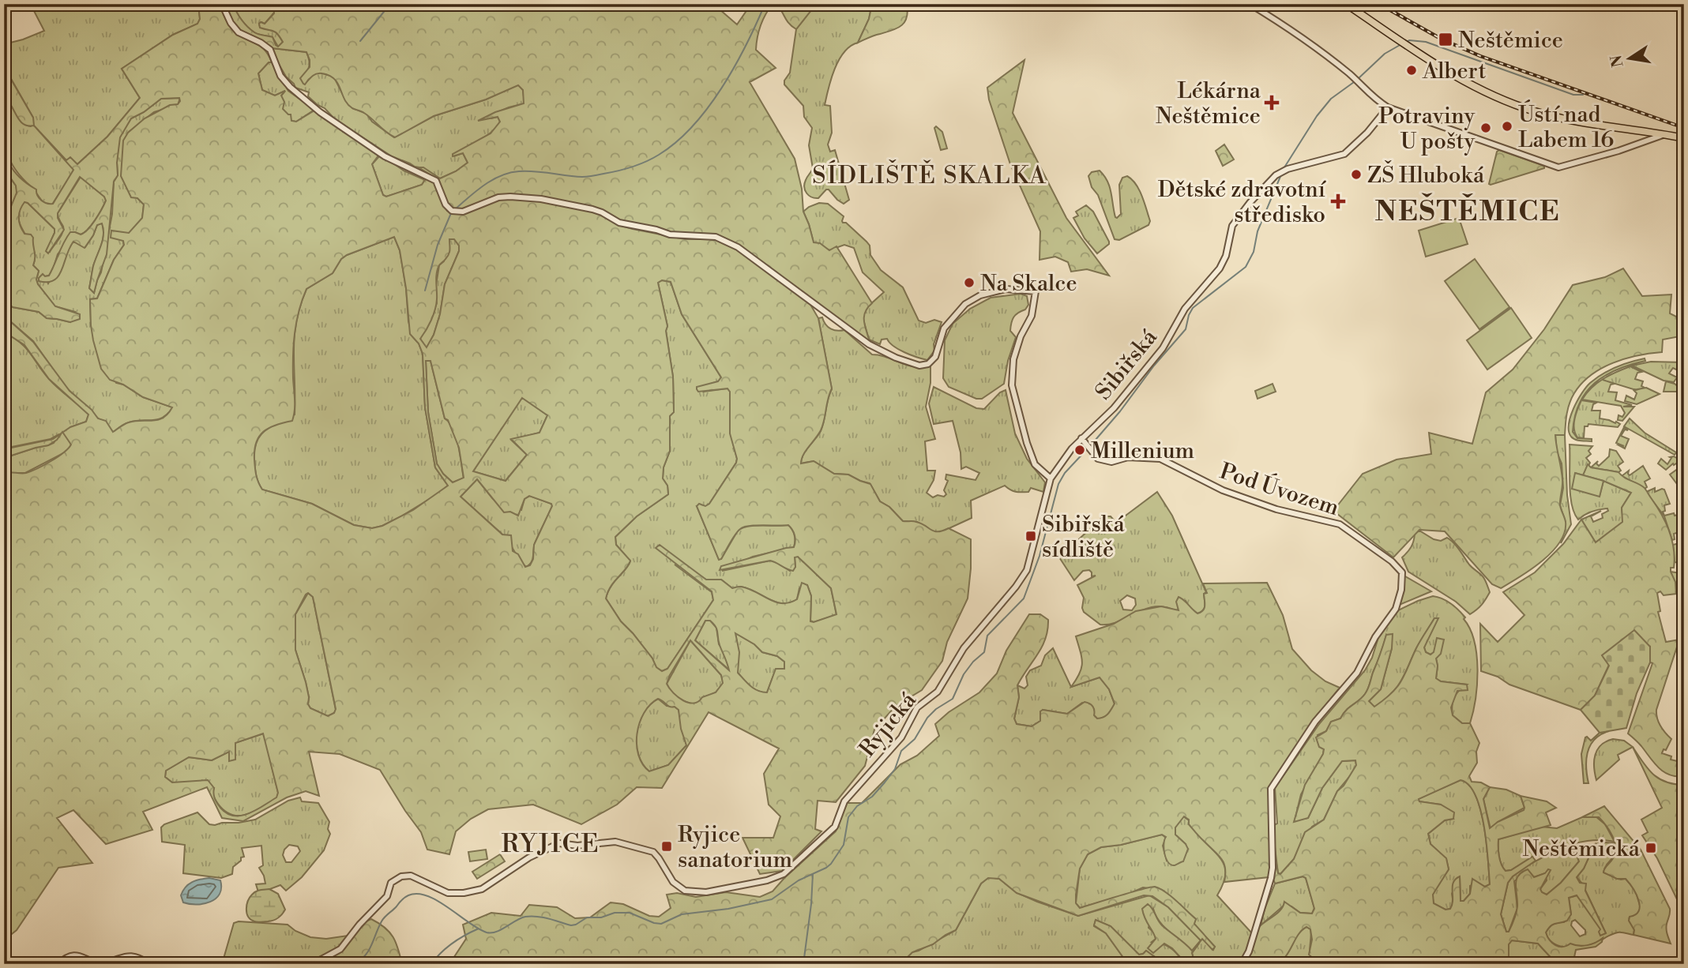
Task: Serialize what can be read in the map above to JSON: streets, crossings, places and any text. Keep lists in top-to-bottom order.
{
  "streets": {
    "street": ["Sibiřská", "Pod Úvozem", "Ryjická"]
  },
  "crossings": [
    ["Sibiřská", "Pod Úvozem"],
    ["Sibiřská", "Ryjická"]
  ],
  "districts": ["SÍDLIŠTĚ SKALKA", "NEŠTĚMICE", "RYJICE"],
  "places": {
    "transit": [
      "Neštěmice",
      "Sibiřská sídliště",
      "Ryjice sanatorium",
      "Neštěmická"
    ],
    "other": [
      "Albert",
      "Ústí nad Labem 16",
      "Potraviny U pošty",
      "ZŠ Hluboká",
      "Na Skalce",
      "Millenium"
    ],
    "health": ["Lékárna Neštěmice", "Dětské zdravotní středisko"]
  },
  "north": "left"
}
